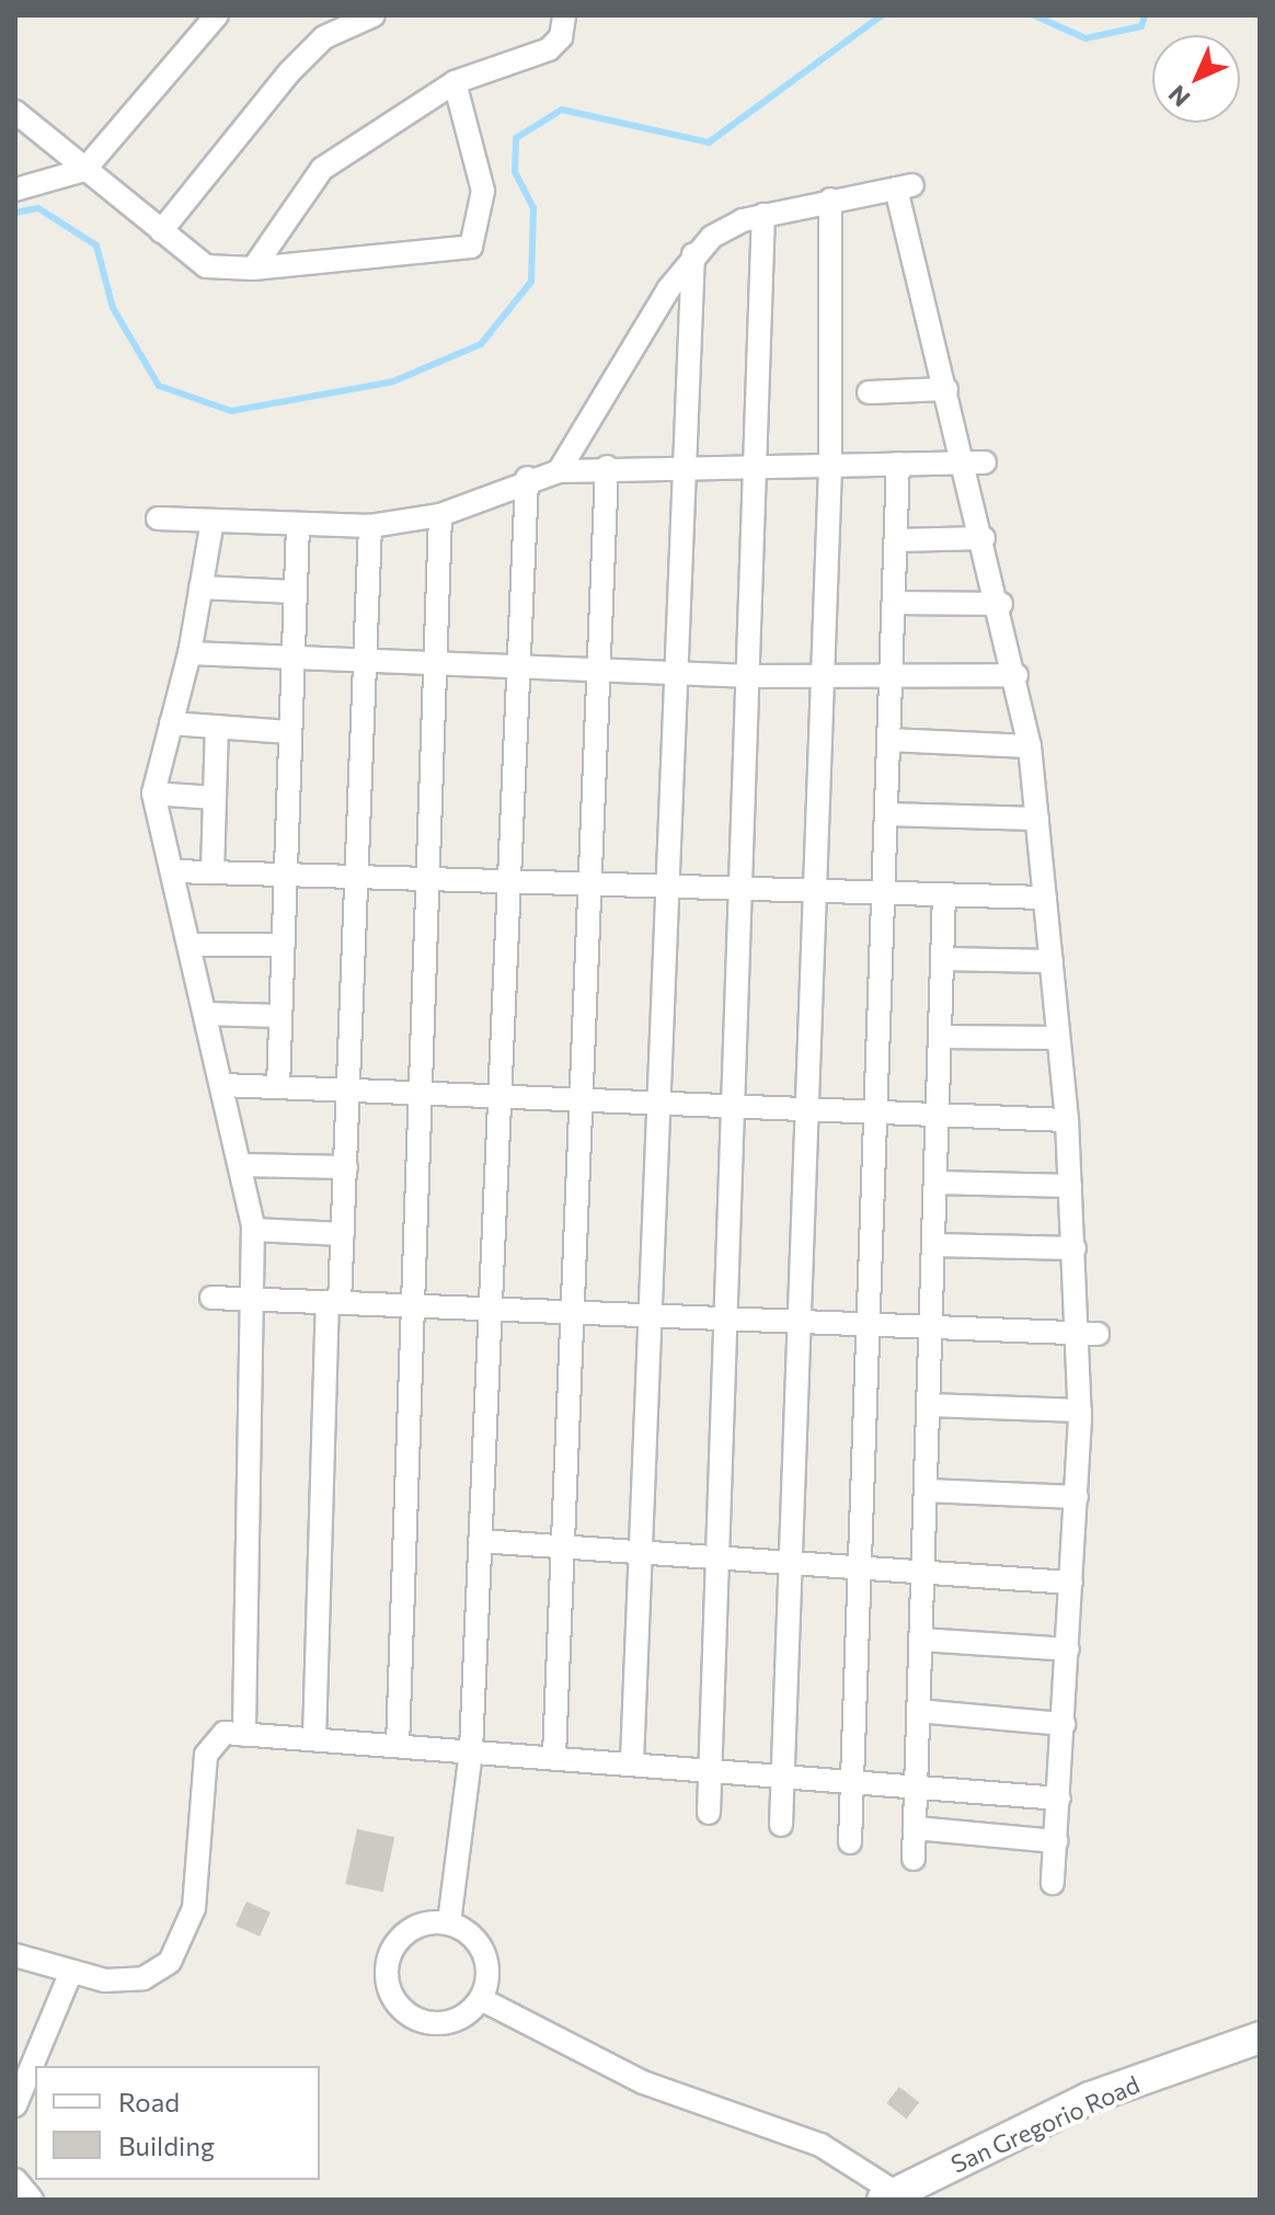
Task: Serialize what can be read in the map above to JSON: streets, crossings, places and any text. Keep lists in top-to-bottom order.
{
  "streets": {
    "street": ["San Gregorio Road"]
  },
  "legend": ["Road", "Building"],
  "north": "bottom left"
}
